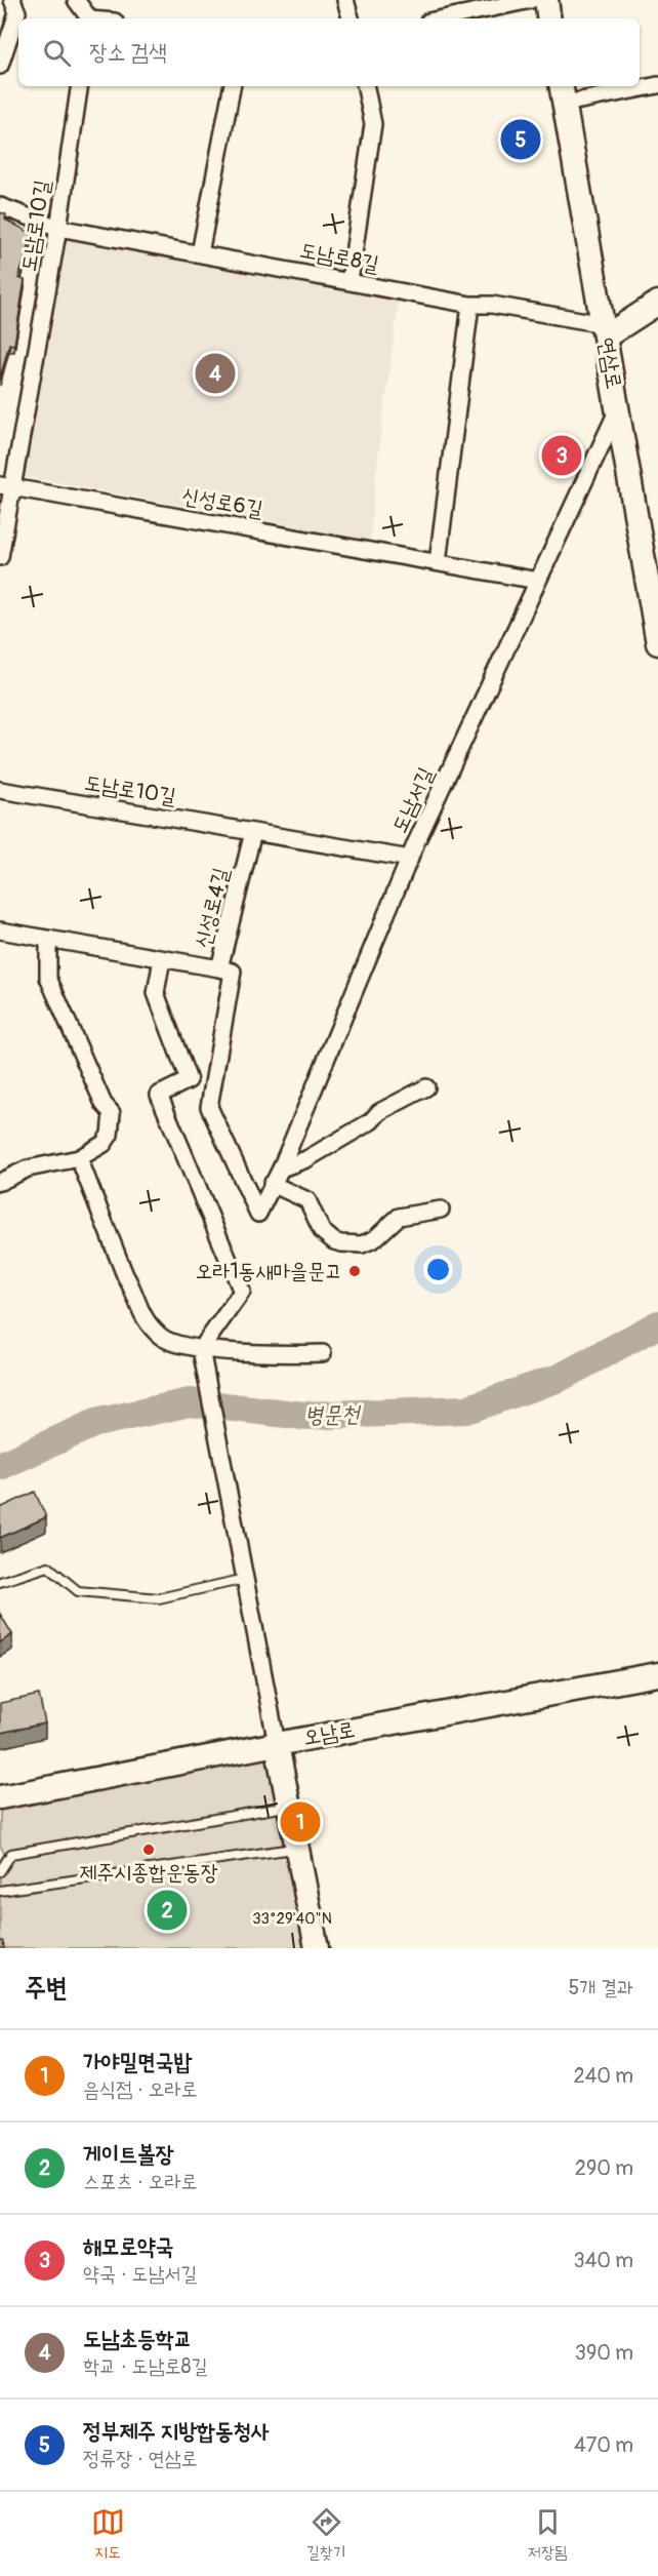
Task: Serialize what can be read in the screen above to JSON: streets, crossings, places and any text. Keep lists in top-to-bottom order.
{
  "streets": {
    "street": [
      "도남로10길",
      "도남로8길",
      "연삼로",
      "신성로6길",
      "도남서길",
      "신성로4길",
      "오남로"
    ]
  },
  "crossings": [
    ["도남로10길", "도남로8길"],
    ["도남로10길", "신성로6길"],
    ["도남로10길", "신성로4길"],
    ["도남로8길", "연삼로"],
    ["연삼로", "도남서길"],
    ["신성로6길", "도남서길"],
    ["도남서길", "신성로4길"]
  ],
  "water": ["병문천"],
  "places": ["오라1동새마을문고", "제주시종합운동장"],
  "page": {
    "search": "장소 검색",
    "pins": [
      "5",
      "4",
      "3",
      "1",
      "2"
    ],
    "heading": ["주변", "5개 결과"],
    "list": [
      {
        "mark": "1",
        "name": "가야밀면국밥",
        "note": "음식점 · 오라로",
        "value": "240 m"
      },
      {
        "mark": "2",
        "name": "게이트볼장",
        "note": "스포츠 · 오라로",
        "value": "290 m"
      },
      {
        "mark": "3",
        "name": "해모로약국",
        "note": "약국 · 도남서길",
        "value": "340 m"
      },
      {
        "mark": "4",
        "name": "도남초등학교",
        "note": "학교 · 도남로8길",
        "value": "390 m"
      },
      {
        "mark": "5",
        "name": "정부제주 지방합동청사",
        "note": "정류장 · 연삼로",
        "value": "470 m"
      }
    ],
    "nav": ["지도", "길찾기", "저장됨"]
  },
  "coordinates": ["33°29'40\"N"]
}
